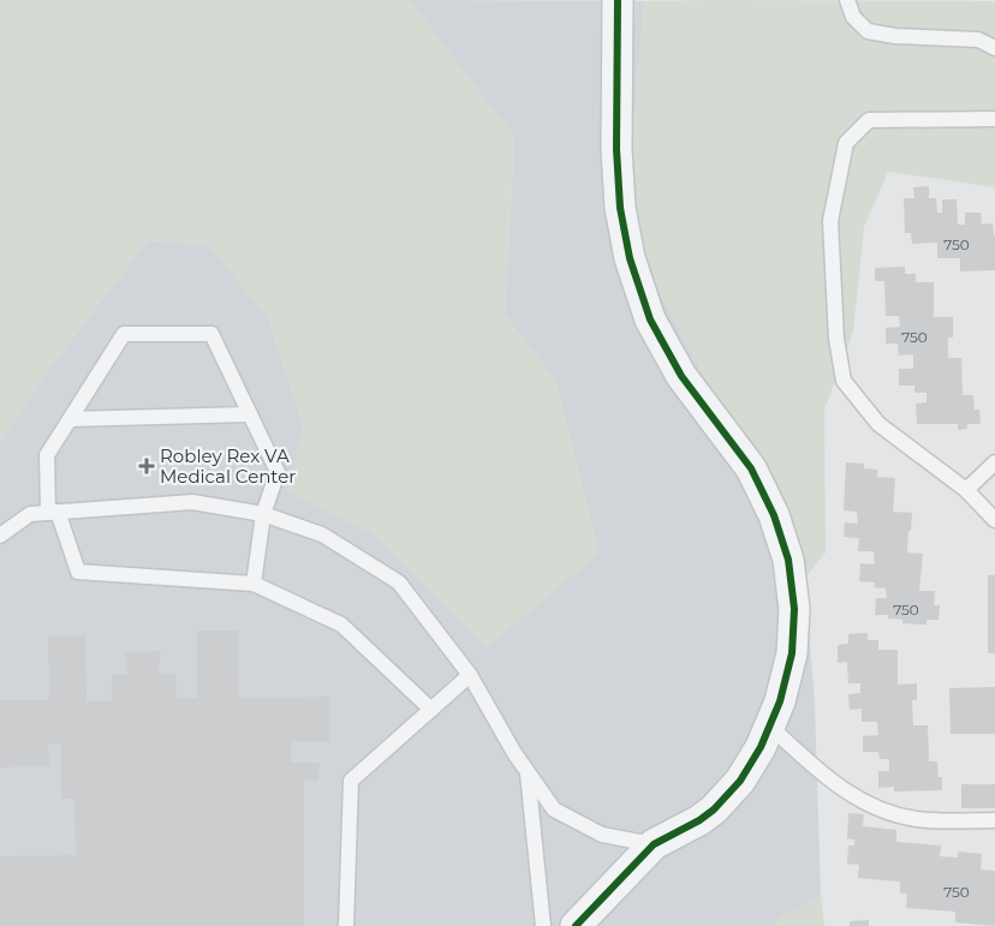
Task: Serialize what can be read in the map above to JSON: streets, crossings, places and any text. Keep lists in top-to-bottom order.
{
  "places": {
    "health": ["Robley Rex VA Medical Center"]
  },
  "house_numbers": [
    "750",
    "750",
    "750",
    "750"
  ]
}
